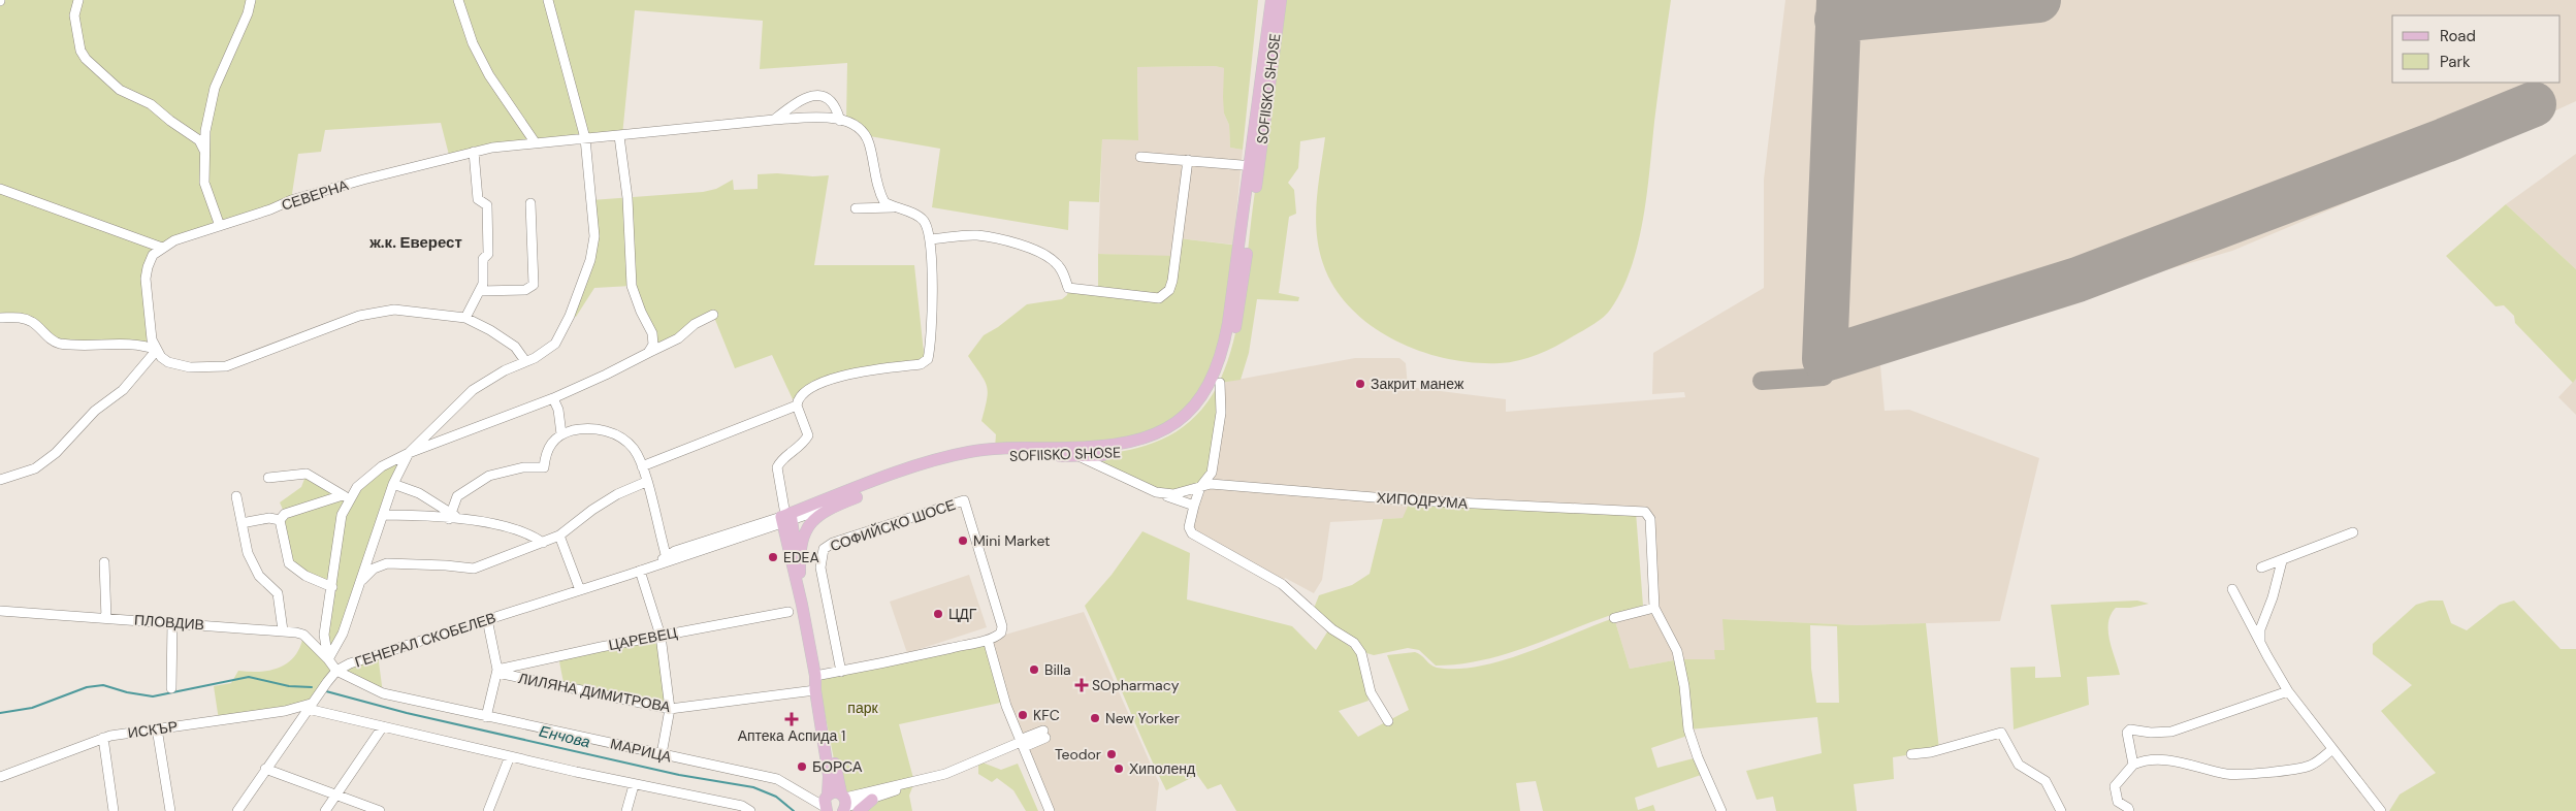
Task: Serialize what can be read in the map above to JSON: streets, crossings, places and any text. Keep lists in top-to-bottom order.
{
  "streets": {
    "main road": ["SOFIISKO SHOSE"],
    "street": [
      "СЕВЕРНА",
      "ХИПОДРУМА",
      "ПЛОВДИВ",
      "ЦАРЕВЕЦ",
      "ГЕНЕРАЛ СКОБЕЛЕВ",
      "ЛИЛЯНА ДИМИТРОВА",
      "ИСКЪР",
      "МАРИЦА"
    ]
  },
  "crossings": [
    ["SOFIISKO SHOSE", "ГЕНЕРАЛ СКОБЕЛЕВ"],
    ["ПЛОВДИВ", "ГЕНЕРАЛ СКОБЕЛЕВ"],
    ["ПЛОВДИВ", "МАРИЦА"],
    ["ЦАРЕВЕЦ", "ЛИЛЯНА ДИМИТРОВА"],
    ["ГЕНЕРАЛ СКОБЕЛЕВ", "ИСКЪР"],
    ["ГЕНЕРАЛ СКОБЕЛЕВ", "МАРИЦА"]
  ],
  "districts": ["ж.к. Еверест"],
  "water": ["Енчова"],
  "parks": ["парк"],
  "places": {
    "other": [
      "Закрит манеж",
      "Mini Market",
      "EDEA",
      "ЦДГ",
      "Billa",
      "KFC",
      "New Yorker",
      "Teodor",
      "БОРСА",
      "Хиполенд"
    ],
    "health": ["SOpharmacy", "Аптека Аспида 1"]
  },
  "legend": ["Road", "Park"]
}
